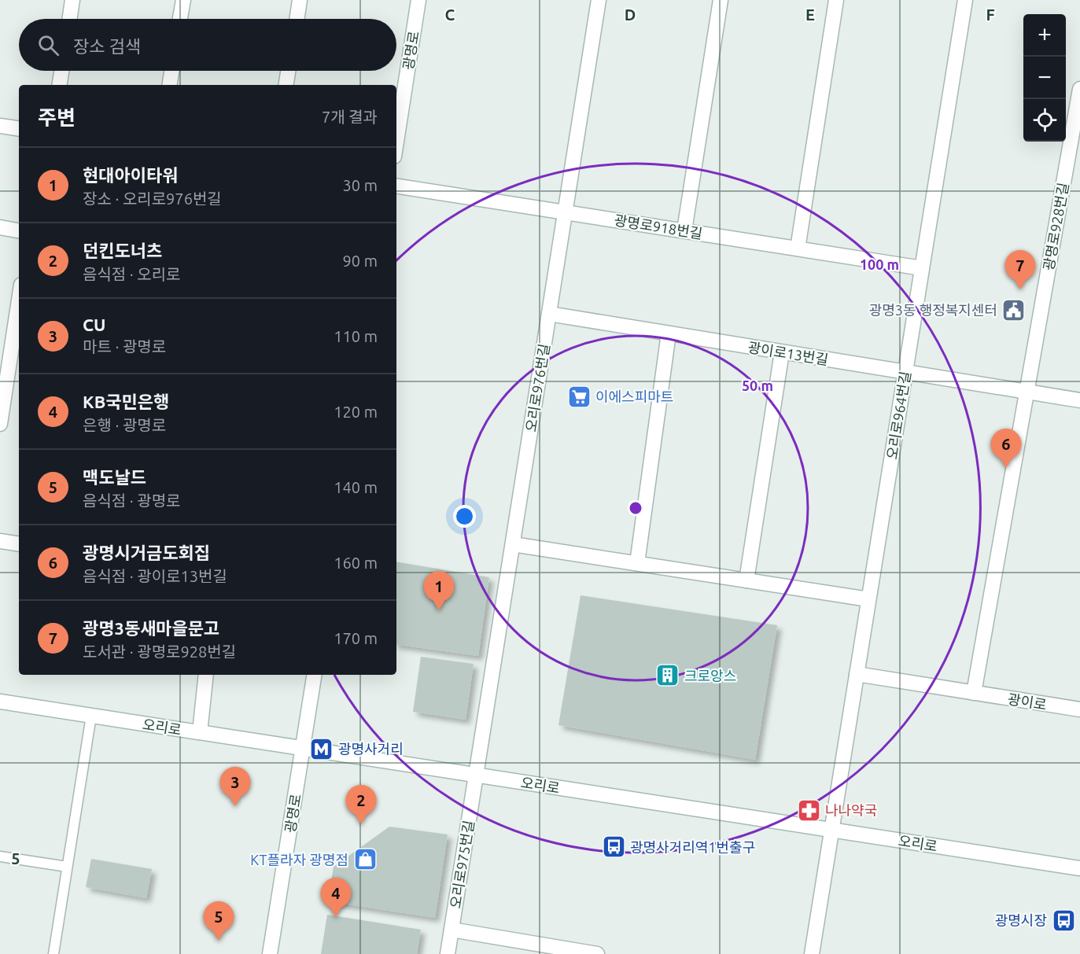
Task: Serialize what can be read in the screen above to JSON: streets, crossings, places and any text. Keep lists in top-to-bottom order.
{
  "streets": {
    "street": [
      "광명로",
      "광명로918번길",
      "광명로928번길",
      "광이로13번길",
      "오리로976번길",
      "오리로964번길",
      "광이로",
      "오리로",
      "오리로975번길"
    ]
  },
  "crossings": [
    ["광명로", "오리로"],
    ["광명로918번길", "오리로976번길"],
    ["광명로918번길", "오리로964번길"],
    ["광명로928번길", "광이로13번길"],
    ["광이로13번길", "오리로976번길"],
    ["광이로13번길", "오리로964번길"],
    ["오리로976번길", "오리로"],
    ["오리로976번길", "오리로975번길"],
    ["오리로964번길", "광이로"],
    ["오리로964번길", "오리로"],
    ["오리로", "오리로975번길"]
  ],
  "places": {
    "public building": ["광명3동 행정복지센터"],
    "supermarket": ["이에스피마트"],
    "building": ["크로앙스"],
    "metro station": ["광명사거리"],
    "pharmacy": ["나나약국"],
    "bus stop": ["광명사거리역1번출구", "광명시장"],
    "shop": ["KT플라자 광명점"]
  },
  "page": {
    "map_buttons": ["+", "−"],
    "search": "장소 검색",
    "heading": ["주변", "7개 결과"],
    "list": [
      {
        "mark": "1",
        "name": "현대아이타워",
        "note": "장소 · 오리로976번길",
        "value": "30 m"
      },
      {
        "mark": "2",
        "name": "던킨도너츠",
        "note": "음식점 · 오리로",
        "value": "90 m"
      },
      {
        "mark": "3",
        "name": "CU",
        "note": "마트 · 광명로",
        "value": "110 m"
      },
      {
        "mark": "4",
        "name": "KB국민은행",
        "note": "은행 · 광명로",
        "value": "120 m"
      },
      {
        "mark": "5",
        "name": "맥도날드",
        "note": "음식점 · 광명로",
        "value": "140 m"
      },
      {
        "mark": "6",
        "name": "광명시거금도회집",
        "note": "음식점 · 광이로13번길",
        "value": "160 m"
      },
      {
        "mark": "7",
        "name": "광명3동새마을문고",
        "note": "도서관 · 광명로928번길",
        "value": "170 m"
      }
    ],
    "pins": [
      "7",
      "6",
      "1",
      "3",
      "2",
      "4",
      "5"
    ]
  },
  "grid": {
    "columns": [
      "C",
      "D",
      "E",
      "F"
    ],
    "rows": ["5"]
  },
  "rings": ["100 m", "50 m"]
}
